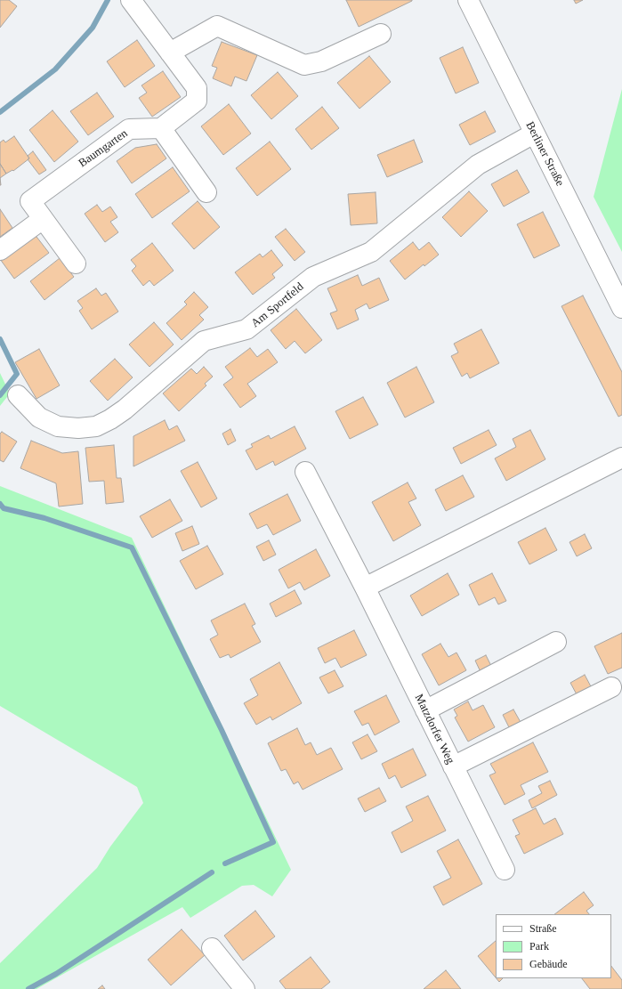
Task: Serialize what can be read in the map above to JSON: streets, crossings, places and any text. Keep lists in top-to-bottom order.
{
  "streets": {
    "street": [
      "Baumgarten",
      "Berliner Straße",
      "Am Sportfeld",
      "Matzdorfer Weg"
    ]
  },
  "crossings": [
    ["Berliner Straße", "Am Sportfeld"]
  ],
  "legend": ["Straße", "Park", "Gebäude"]
}
